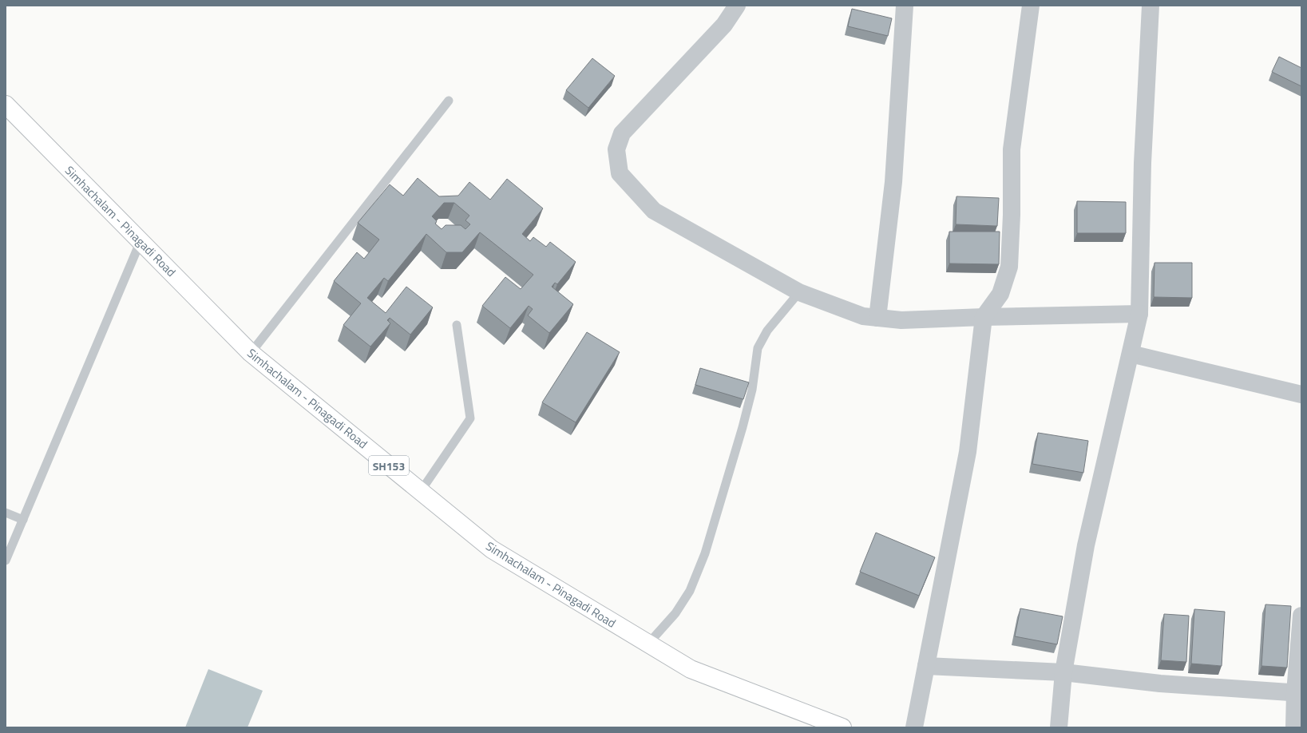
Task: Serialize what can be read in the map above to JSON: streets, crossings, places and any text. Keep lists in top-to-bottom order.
{
  "streets": {
    "main road": ["Simhachalam - Pinagadi Road", "SH153"]
  }
}
